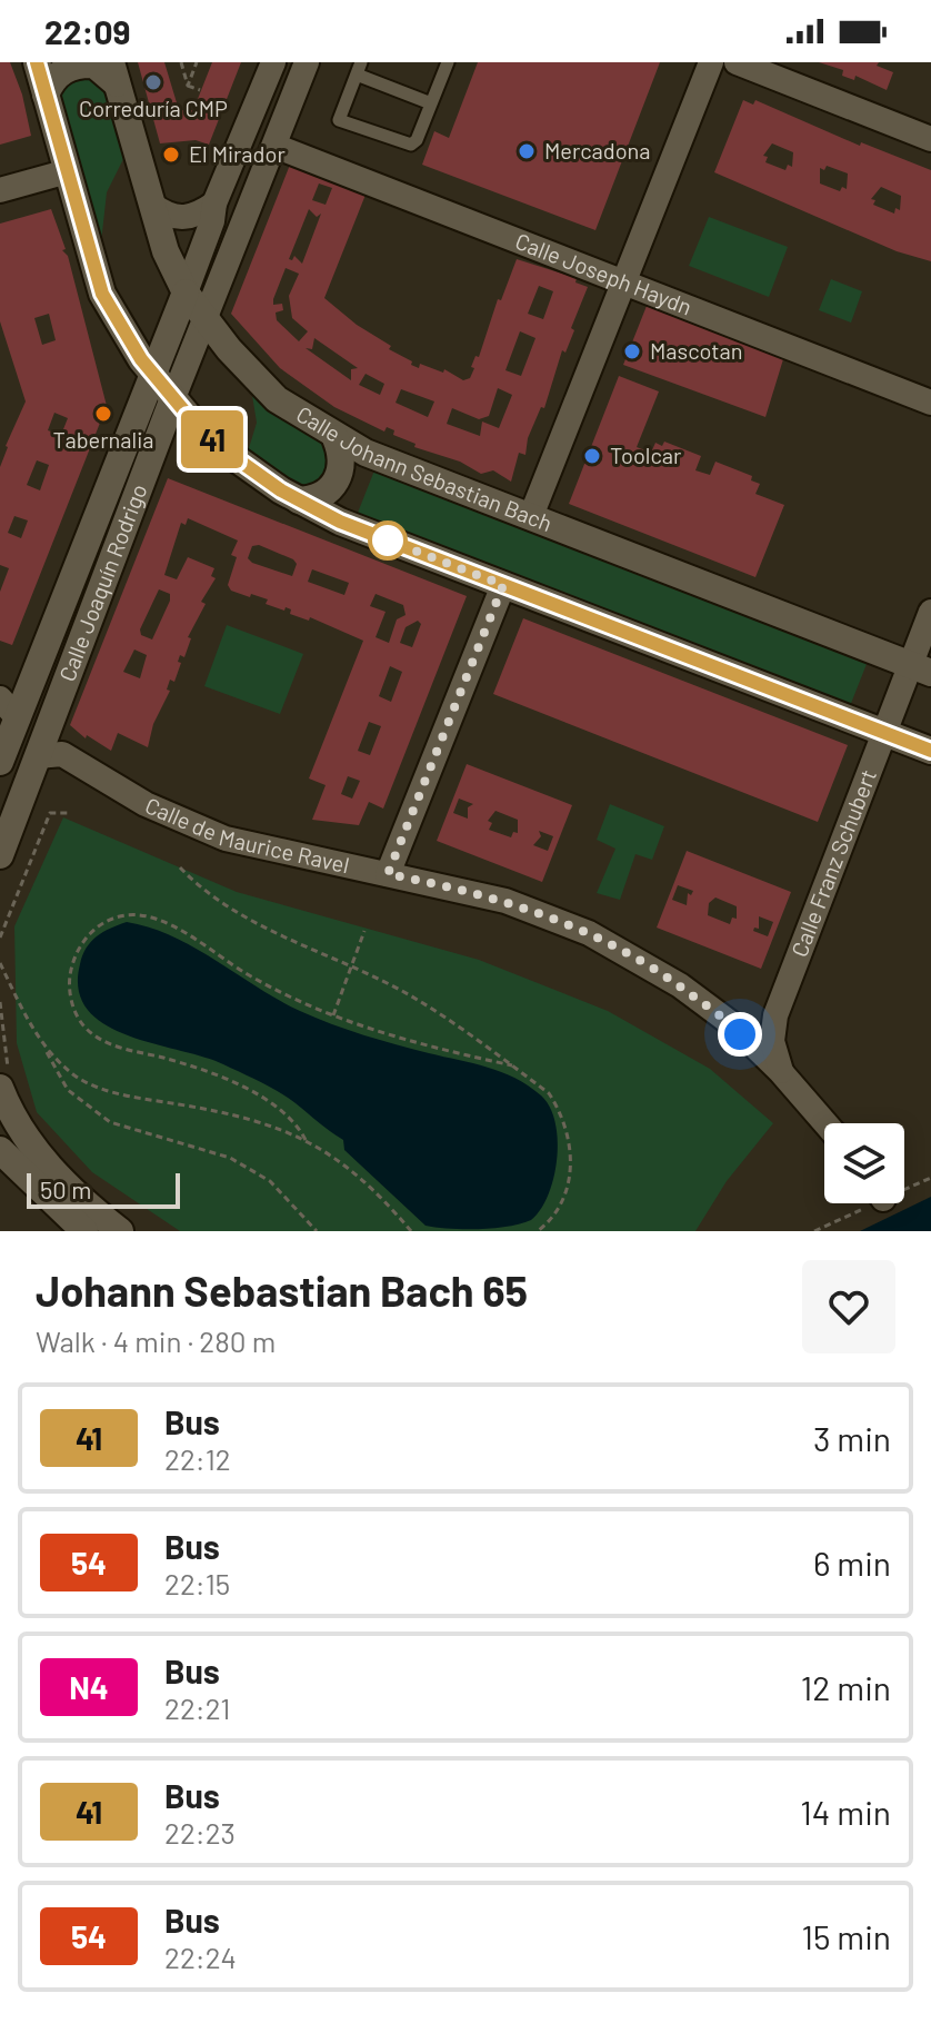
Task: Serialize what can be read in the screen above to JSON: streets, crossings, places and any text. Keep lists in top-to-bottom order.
{
  "streets": {
    "street": [
      "Calle Joseph Haydn",
      "Calle Johann Sebastian Bach",
      "Calle Joaquín Rodrigo",
      "Calle de Maurice Ravel",
      "Calle Franz Schubert"
    ]
  },
  "crossings": [
    ["Calle Joseph Haydn", "Calle Joaquín Rodrigo"],
    ["Calle Johann Sebastian Bach", "Calle Joaquín Rodrigo"],
    ["Calle Johann Sebastian Bach", "Calle Franz Schubert"],
    ["Calle Joaquín Rodrigo", "Calle de Maurice Ravel"],
    ["Calle de Maurice Ravel", "Calle Franz Schubert"]
  ],
  "places": [
    "Correduría CMP",
    "Mercadona",
    "El Mirador",
    "Mascotan",
    "Tabernalia",
    "Toolcar"
  ],
  "lines": ["bus line 41"],
  "scale_bar": "50 m",
  "page": {
    "status": "22:09",
    "on_map": "41",
    "scale": "50 m",
    "heading": ["Johann Sebastian Bach 65", "Walk · 4 min · 280 m"],
    "list": [
      {
        "mark": "41",
        "name": "Bus",
        "note": "22:12",
        "value": "3 min"
      },
      {
        "mark": "54",
        "name": "Bus",
        "note": "22:15",
        "value": "6 min"
      },
      {
        "mark": "N4",
        "name": "Bus",
        "note": "22:21",
        "value": "12 min"
      },
      {
        "mark": "41",
        "name": "Bus",
        "note": "22:23",
        "value": "14 min"
      },
      {
        "mark": "54",
        "name": "Bus",
        "note": "22:24",
        "value": "15 min"
      }
    ]
  }
}
